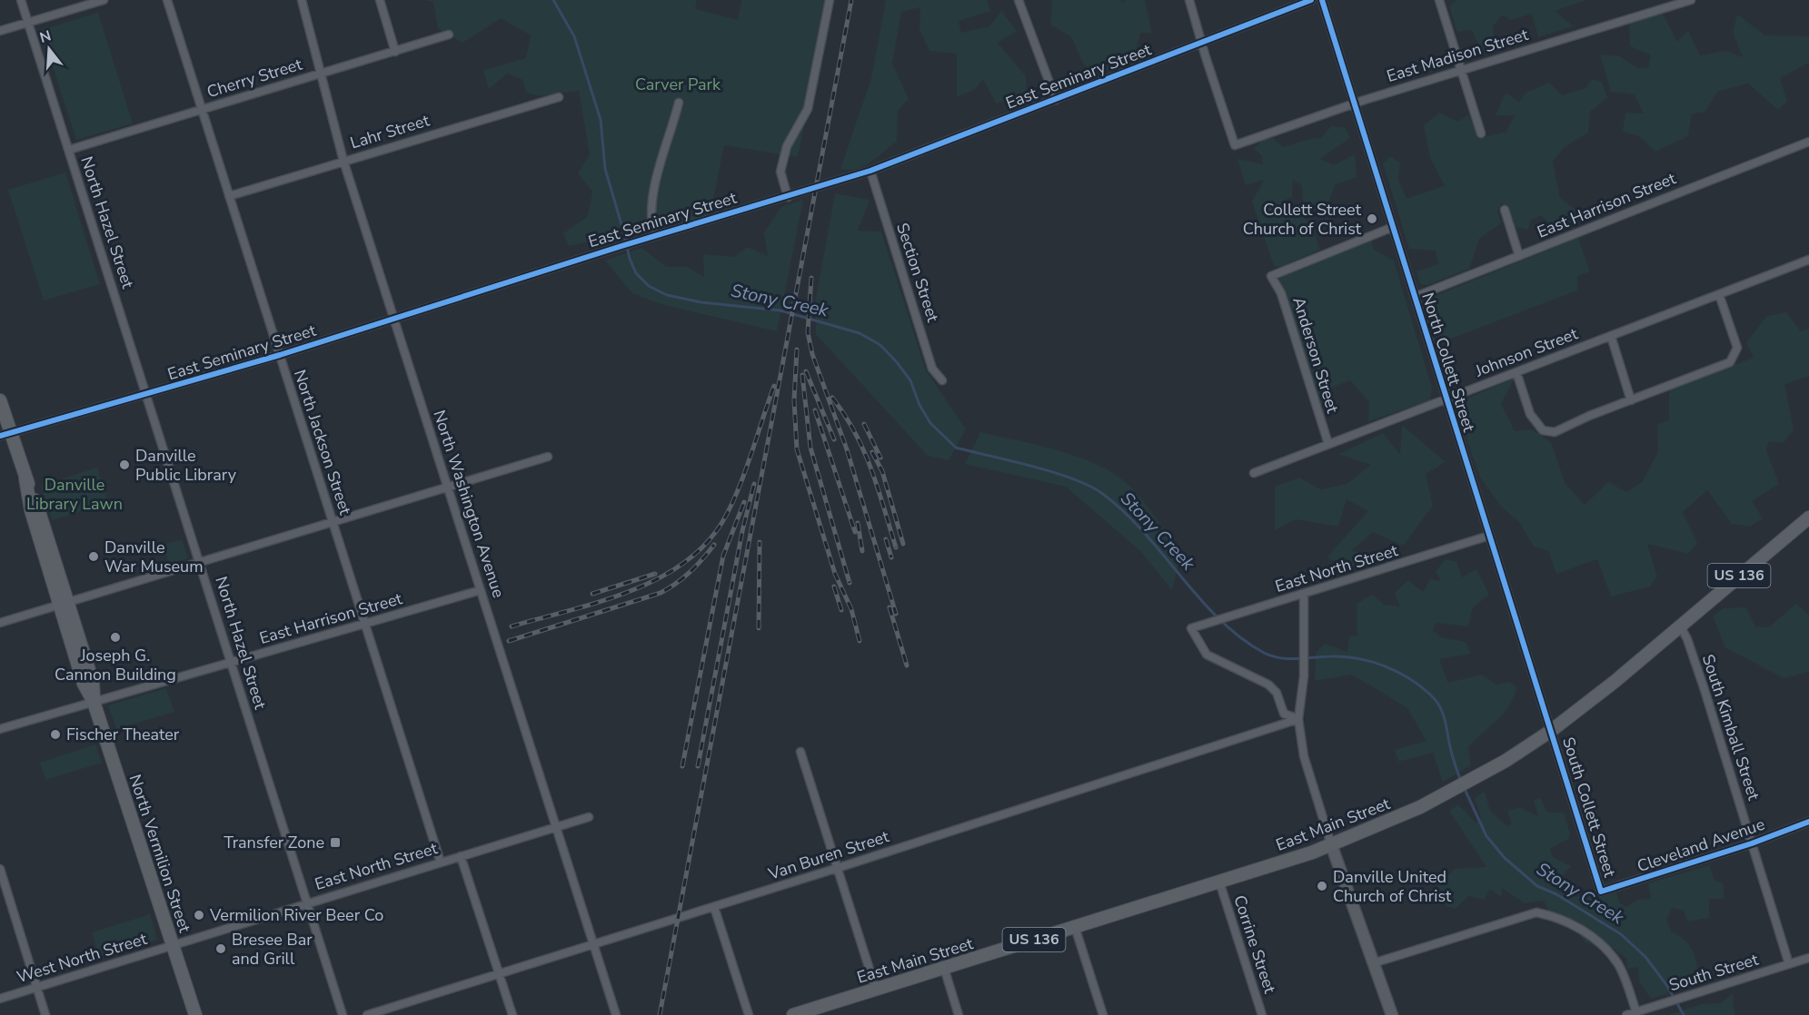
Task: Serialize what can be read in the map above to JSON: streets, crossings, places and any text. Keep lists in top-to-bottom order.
{
  "streets": {
    "main road": ["US 136", "East Main Street", "North Vermilion Street"],
    "street": [
      "East Madison Street",
      "East Seminary Street",
      "Cherry Street",
      "Lahr Street",
      "East Harrison Street",
      "North Hazel Street",
      "Section Street",
      "Johnson Street",
      "Anderson Street",
      "North Collett Street",
      "North Jackson Street",
      "North Washington Avenue",
      "East North Street",
      "South Kimball Street",
      "South Collett Street",
      "Cleveland Avenue",
      "Van Buren Street",
      "Corrine Street",
      "West North Street",
      "South Street"
    ]
  },
  "crossings": [
    ["East Madison Street", "East Seminary Street"],
    ["East Madison Street", "North Collett Street"],
    ["East Seminary Street", "North Hazel Street"],
    ["East Seminary Street", "Section Street"],
    ["East Seminary Street", "North Jackson Street"],
    ["East Seminary Street", "North Washington Avenue"],
    ["East Seminary Street", "North Vermilion Street"],
    ["Cherry Street", "North Hazel Street"],
    ["Cherry Street", "North Jackson Street"],
    ["Cherry Street", "North Washington Avenue"],
    ["Lahr Street", "North Jackson Street"],
    ["Lahr Street", "North Washington Avenue"],
    ["East Harrison Street", "North Hazel Street"],
    ["East Harrison Street", "North Collett Street"],
    ["East Harrison Street", "North Jackson Street"],
    ["East Harrison Street", "North Washington Avenue"],
    ["East Harrison Street", "North Vermilion Street"],
    ["North Hazel Street", "East North Street"],
    ["Johnson Street", "Anderson Street"],
    ["Johnson Street", "North Collett Street"],
    ["Anderson Street", "North Collett Street"],
    ["North Collett Street", "East North Street"],
    ["North Collett Street", "South Collett Street"],
    ["North Collett Street", "East Main Street"],
    ["North Jackson Street", "East North Street"],
    ["North Washington Avenue", "East North Street"],
    ["North Washington Avenue", "Van Buren Street"],
    ["East North Street", "North Vermilion Street"],
    ["East North Street", "Van Buren Street"],
    ["East North Street", "West North Street"],
    ["South Kimball Street", "East Main Street"],
    ["South Kimball Street", "Cleveland Avenue"],
    ["South Kimball Street", "South Street"],
    ["South Collett Street", "East Main Street"],
    ["South Collett Street", "Cleveland Avenue"],
    ["East Main Street", "Corrine Street"],
    ["North Vermilion Street", "West North Street"]
  ],
  "water": ["Stony Creek"],
  "parks": ["Carver Park", "Danville Library Lawn"],
  "places": {
    "other": [
      "Collett Street Church of Christ",
      "Danville Public Library",
      "Danville War Museum",
      "Joseph G. Cannon Building",
      "Fischer Theater",
      "Danville United Church of Christ",
      "Vermilion River Beer Co",
      "Bresee Bar and Grill"
    ],
    "transit": ["Transfer Zone"]
  },
  "north": "top"
}
